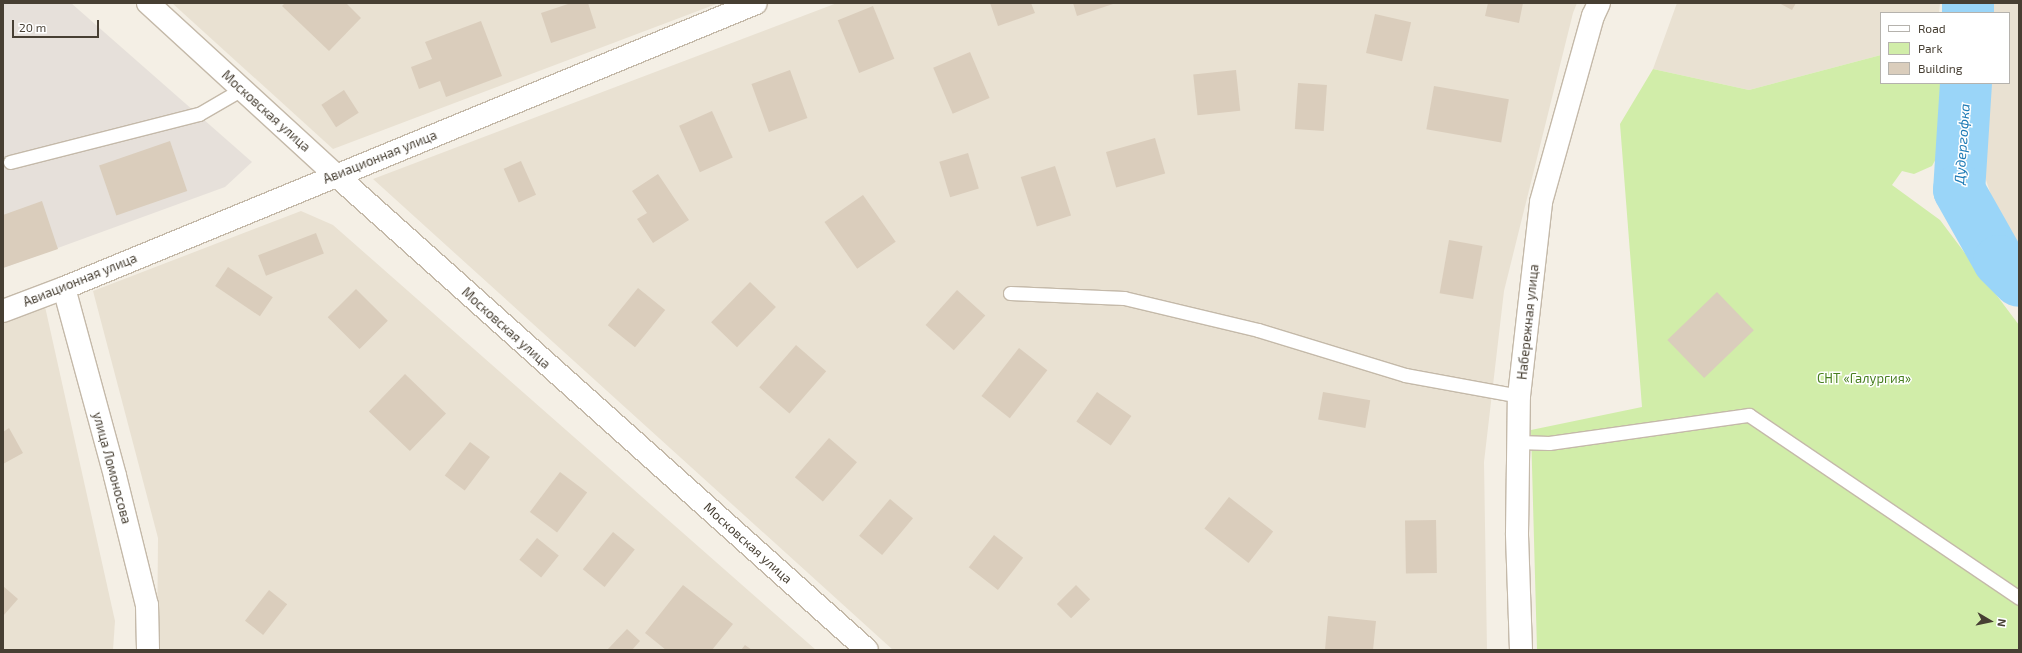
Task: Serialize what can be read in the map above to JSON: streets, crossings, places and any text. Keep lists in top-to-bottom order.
{
  "streets": {
    "street": [
      "Московская улица",
      "Авиационная улица",
      "Набережная улица",
      "улица Ломоносова"
    ]
  },
  "crossings": [
    ["Московская улица", "Авиационная улица"],
    ["Авиационная улица", "улица Ломоносова"]
  ],
  "water": ["Дудергофка"],
  "parks": ["СНТ «Галургия»"],
  "legend": ["Road", "Park", "Building"],
  "scale_bar": "20 m",
  "north": "right"
}
